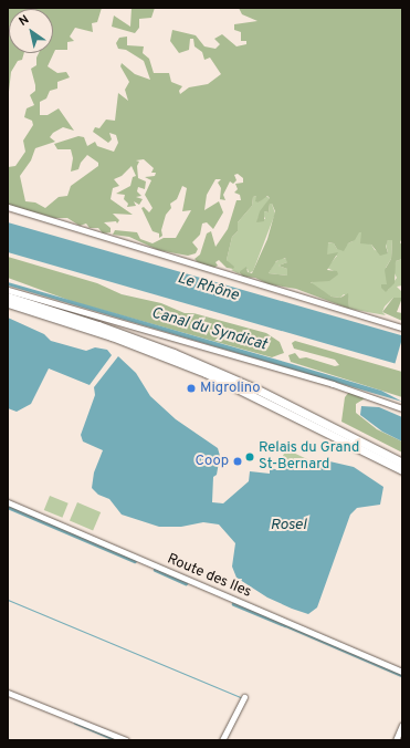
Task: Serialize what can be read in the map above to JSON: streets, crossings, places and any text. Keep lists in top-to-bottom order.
{
  "streets": {
    "street": ["Route des Iles"]
  },
  "water": ["Le Rhône", "Canal du Syndicat", "Rosel"],
  "places": ["Migrolino", "Relais du Grand St-Bernard", "Coop"],
  "north": "top left"
}
